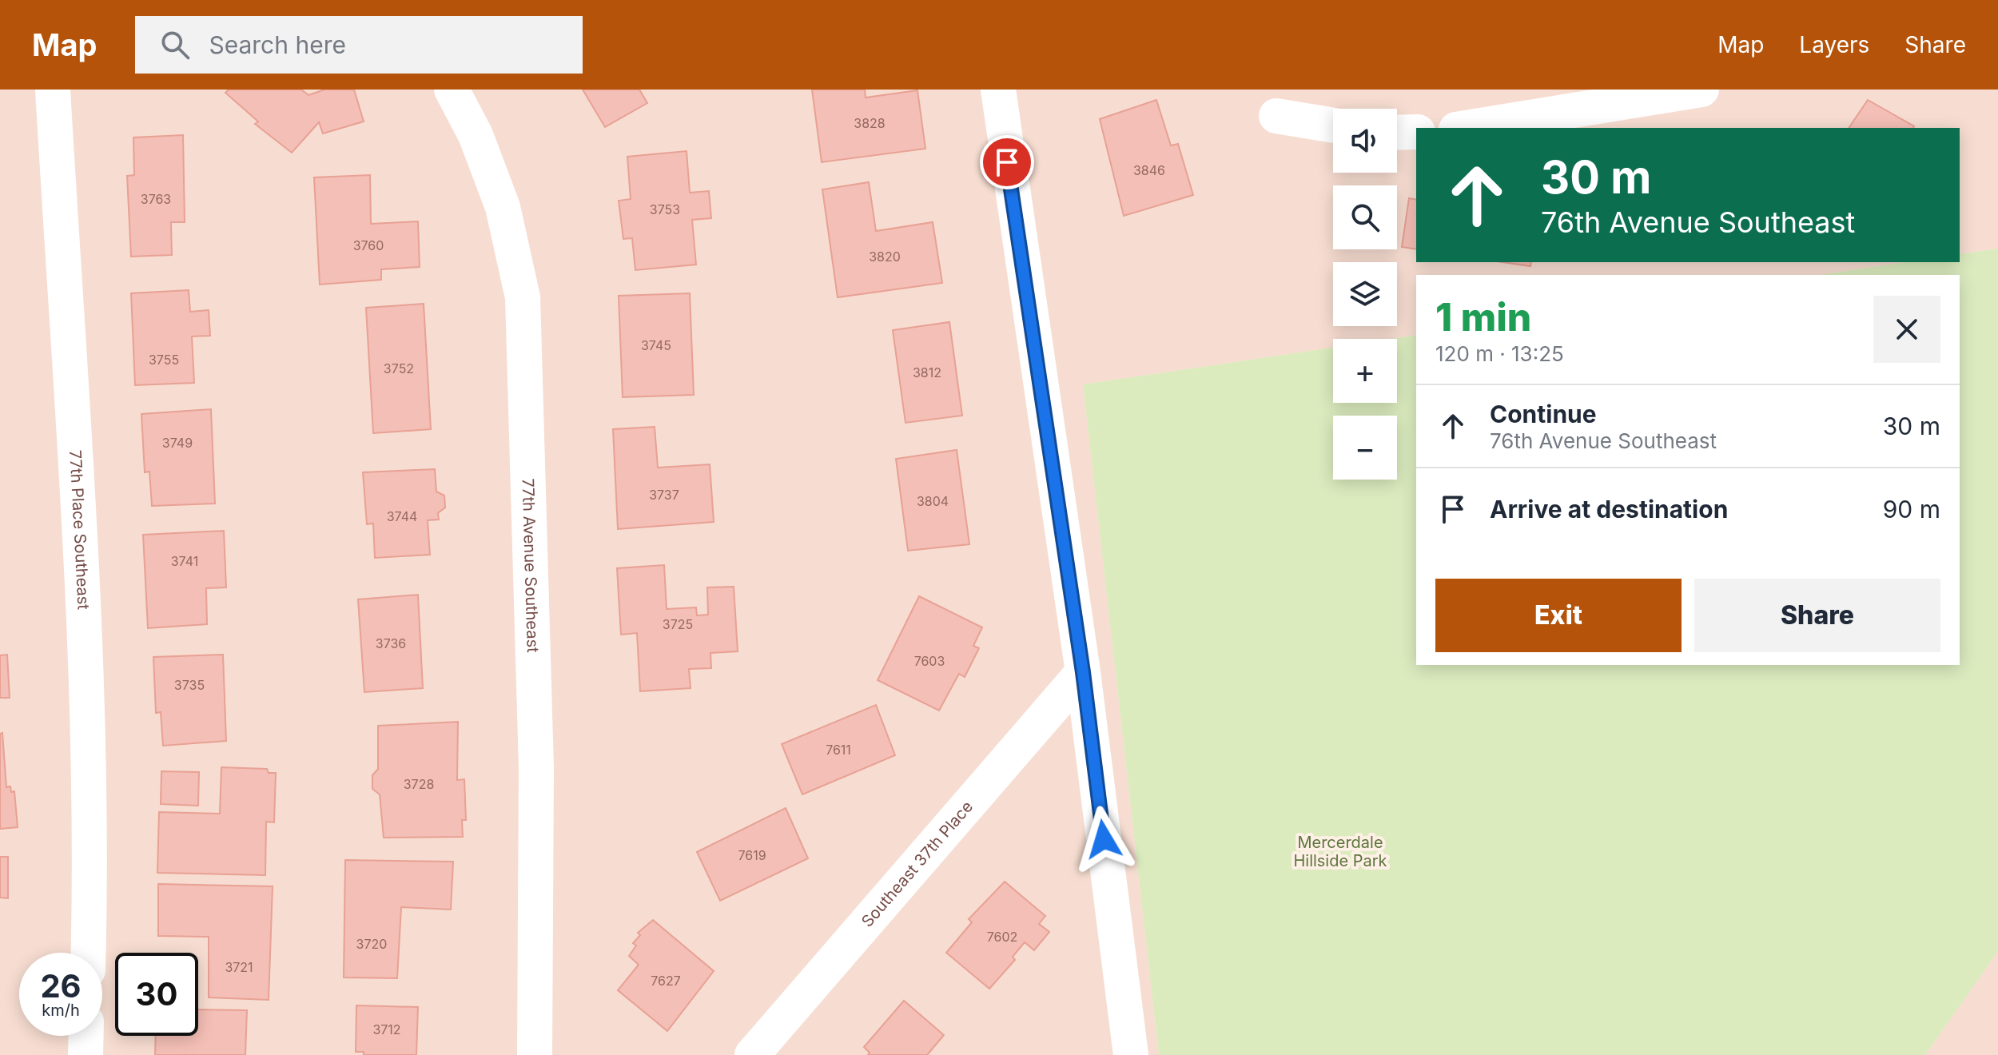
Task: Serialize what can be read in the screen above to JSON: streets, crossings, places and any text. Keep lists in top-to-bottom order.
{
  "streets": {
    "street": ["77th Place Southeast", "77th Avenue Southeast", "Southeast 37th Place"]
  },
  "parks": ["Mercerdale Hillside Park"],
  "house_numbers": [
    "3828",
    "3846",
    "3763",
    "3753",
    "3760",
    "3820",
    "3745",
    "3755",
    "3752",
    "3812",
    "3749",
    "3737",
    "3804",
    "3744",
    "3741",
    "3725",
    "3736",
    "7603",
    "3735",
    "7611",
    "3728",
    "7619",
    "7602",
    "3720",
    "3721",
    "7627",
    "3712"
  ],
  "page": {
    "header": "Map",
    "search": "Search here",
    "nav": ["Map", "Layers", "Share"],
    "map_buttons": ["+", "−"],
    "turn": ["30 m", "76th Avenue Southeast"],
    "heading": ["1 min", "120 m · 13:25"],
    "list": [
      {
        "name": "Continue",
        "note": "76th Avenue Southeast",
        "value": "30 m"
      },
      {
        "name": "Arrive at destination",
        "value": "90 m"
      }
    ],
    "buttons": ["Exit", "Share"],
    "speed": "26 km/h",
    "limit": "30"
  }
}
